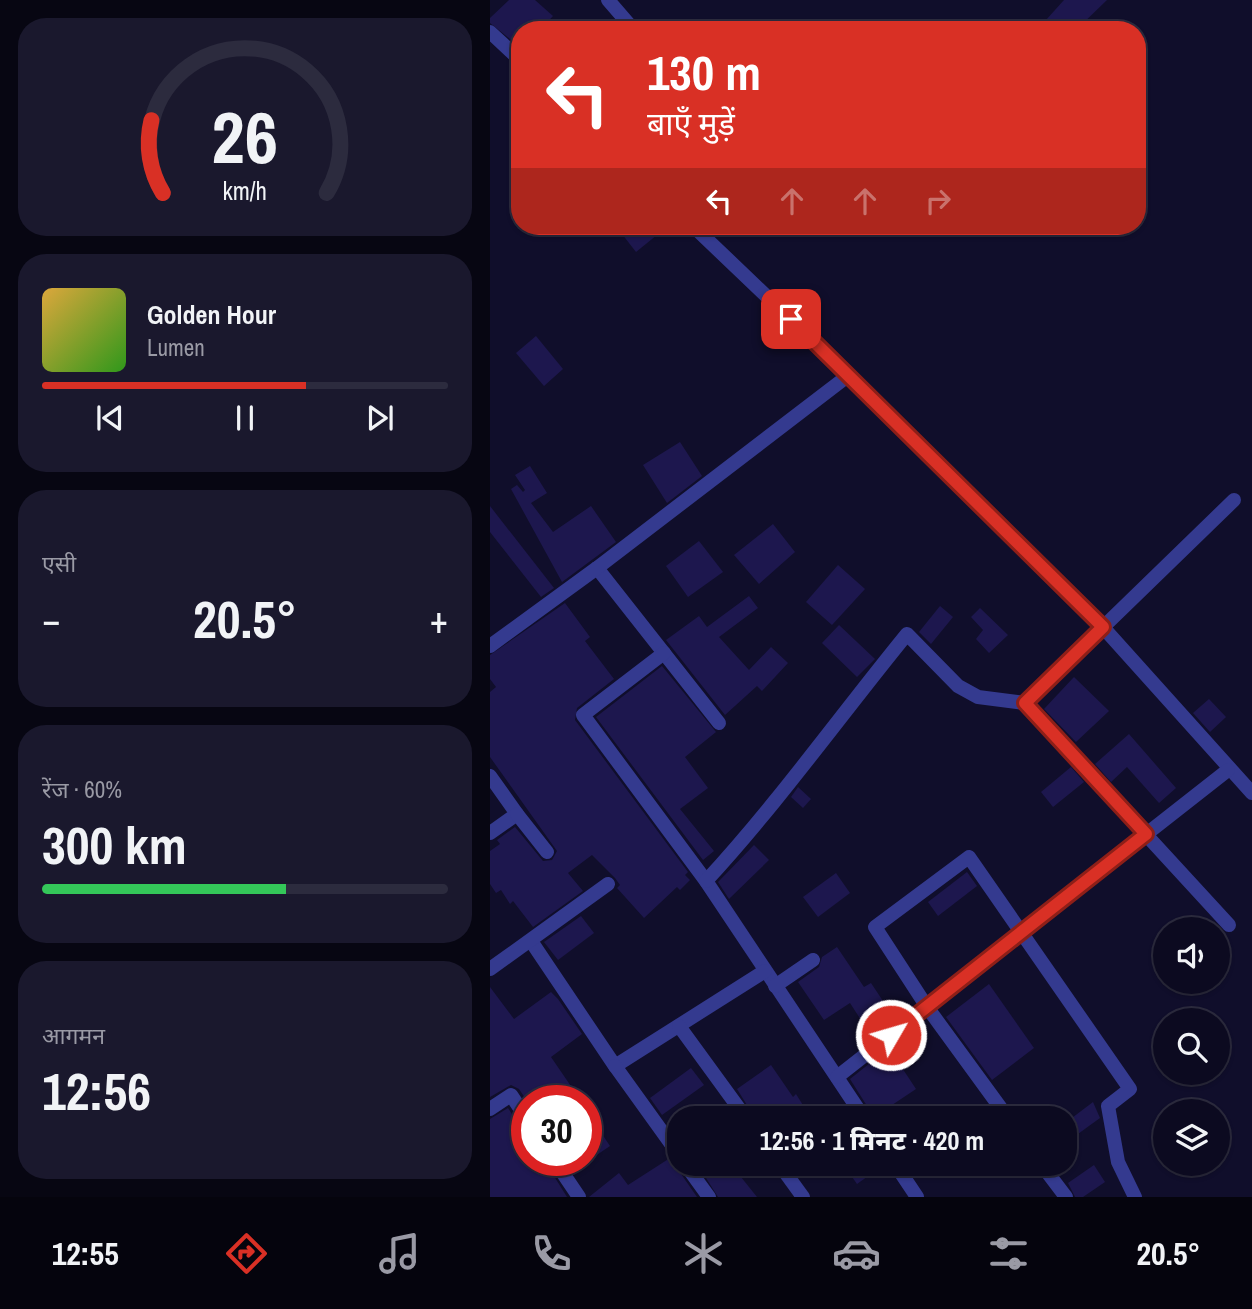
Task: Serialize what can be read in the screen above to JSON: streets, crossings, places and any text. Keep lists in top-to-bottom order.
{
  "page": {
    "turn": ["130 m", "बाएँ मुड़ें"],
    "song": ["Golden Hour", "Lumen"],
    "tile": [
      "एसी",
      ["रेंज · 60%", "300 km"],
      ["आगमन", "12:56"]
    ],
    "heat": ["−", "20.5°", "+"],
    "limit": "30",
    "trip": "12:56 · 1 मिनट · 420 m",
    "tabs": ["12:55", "20.5°"],
    "gauge": ["26", "km/h"]
  }
}
